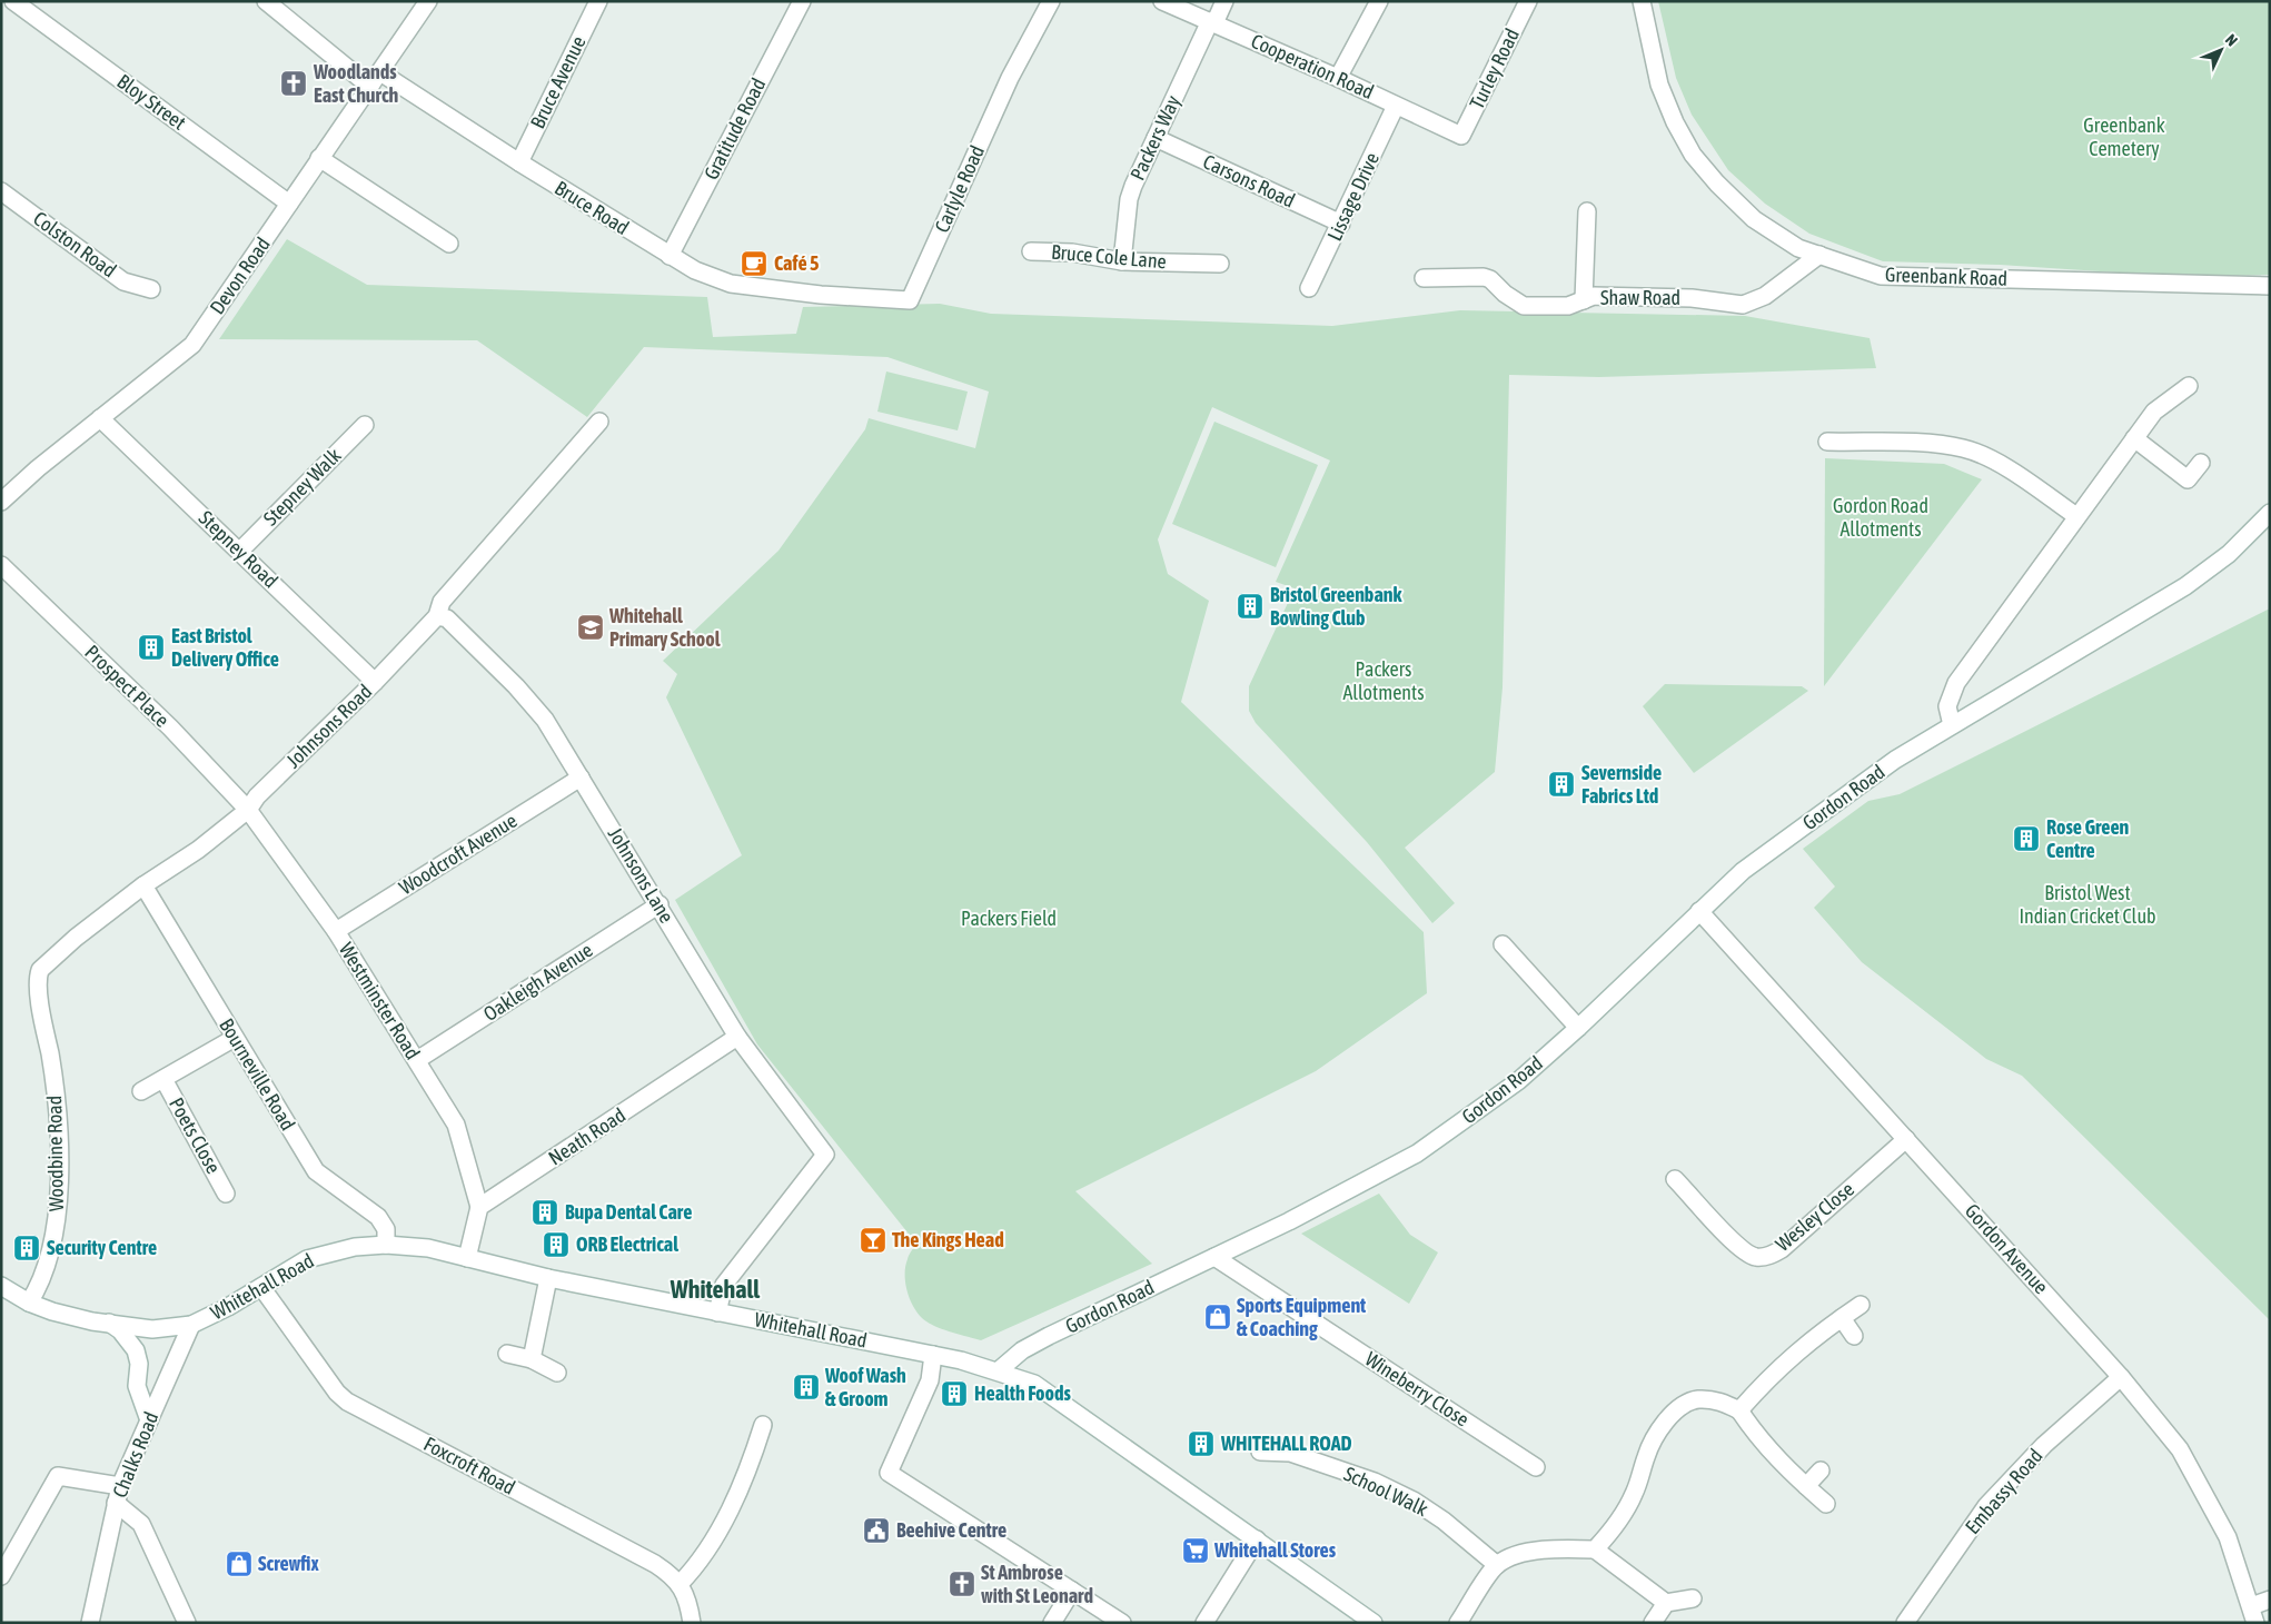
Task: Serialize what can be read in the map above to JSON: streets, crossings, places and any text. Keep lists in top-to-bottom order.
{
  "streets": {
    "street": [
      "Cooperation Road",
      "Turley Road",
      "Bruce Avenue",
      "Bloy Street",
      "Gratitude Road",
      "Packers Way",
      "Carsons Road",
      "Carlyle Road",
      "Lissage Drive",
      "Bruce Road",
      "Colston Road",
      "Bruce Cole Lane",
      "Devon Road",
      "Greenbank Road",
      "Shaw Road",
      "Stepney Walk",
      "Stepney Road",
      "Prospect Place",
      "Johnsons Road",
      "Gordon Road",
      "Woodcroft Avenue",
      "Johnsons Lane",
      "Oakleigh Avenue",
      "Westminster Road",
      "Bourneville Road",
      "Poets Close",
      "Neath Road",
      "Woodbine Road",
      "Wesley Close",
      "Gordon Avenue",
      "Whitehall Road",
      "Wineberry Close",
      "Chalks Road",
      "Foxcroft Road",
      "School Walk",
      "Embassy Road"
    ]
  },
  "crossings": [
    ["Cooperation Road", "Turley Road"],
    ["Cooperation Road", "Packers Way"],
    ["Cooperation Road", "Lissage Drive"],
    ["Bruce Avenue", "Bruce Road"],
    ["Bloy Street", "Devon Road"],
    ["Gratitude Road", "Bruce Road"],
    ["Packers Way", "Carsons Road"],
    ["Packers Way", "Bruce Cole Lane"],
    ["Carsons Road", "Lissage Drive"],
    ["Carlyle Road", "Bruce Road"],
    ["Bruce Road", "Devon Road"],
    ["Devon Road", "Stepney Road"],
    ["Greenbank Road", "Shaw Road"],
    ["Stepney Walk", "Stepney Road"],
    ["Stepney Road", "Johnsons Road"],
    ["Prospect Place", "Johnsons Road"],
    ["Prospect Place", "Westminster Road"],
    ["Johnsons Road", "Johnsons Lane"],
    ["Johnsons Road", "Westminster Road"],
    ["Johnsons Road", "Bourneville Road"],
    ["Johnsons Road", "Woodbine Road"],
    ["Gordon Road", "Gordon Avenue"],
    ["Gordon Road", "Whitehall Road"],
    ["Gordon Road", "Wineberry Close"],
    ["Woodcroft Avenue", "Johnsons Lane"],
    ["Woodcroft Avenue", "Westminster Road"],
    ["Johnsons Lane", "Oakleigh Avenue"],
    ["Johnsons Lane", "Neath Road"],
    ["Johnsons Lane", "Whitehall Road"],
    ["Oakleigh Avenue", "Westminster Road"],
    ["Westminster Road", "Neath Road"],
    ["Bourneville Road", "Poets Close"],
    ["Bourneville Road", "Whitehall Road"],
    ["Woodbine Road", "Whitehall Road"],
    ["Wesley Close", "Gordon Avenue"],
    ["Gordon Avenue", "Embassy Road"],
    ["Whitehall Road", "Chalks Road"],
    ["Whitehall Road", "Foxcroft Road"]
  ],
  "districts": ["Whitehall"],
  "parks": [
    "Greenbank Cemetery",
    "Gordon Road Allotments",
    "Packers Allotments",
    "Bristol West Indian Cricket Club",
    "Packers Field"
  ],
  "places": {
    "church": ["Woodlands East Church", "St Ambrose with St Leonard"],
    "cafe": ["Café 5"],
    "building": [
      "Bristol Greenbank Bowling Club",
      "East Bristol Delivery Office",
      "Severnside Fabrics Ltd",
      "Rose Green Centre",
      "Bupa Dental Care",
      "ORB Electrical",
      "Security Centre",
      "Woof Wash & Groom",
      "Health Foods",
      "WHITEHALL ROAD"
    ],
    "school or university": ["Whitehall Primary School"],
    "bar": ["The Kings Head"],
    "shop": ["Sports Equipment & Coaching", "Screwfix"],
    "public building": ["Beehive Centre"],
    "supermarket": ["Whitehall Stores"]
  },
  "north": "top right"
}
